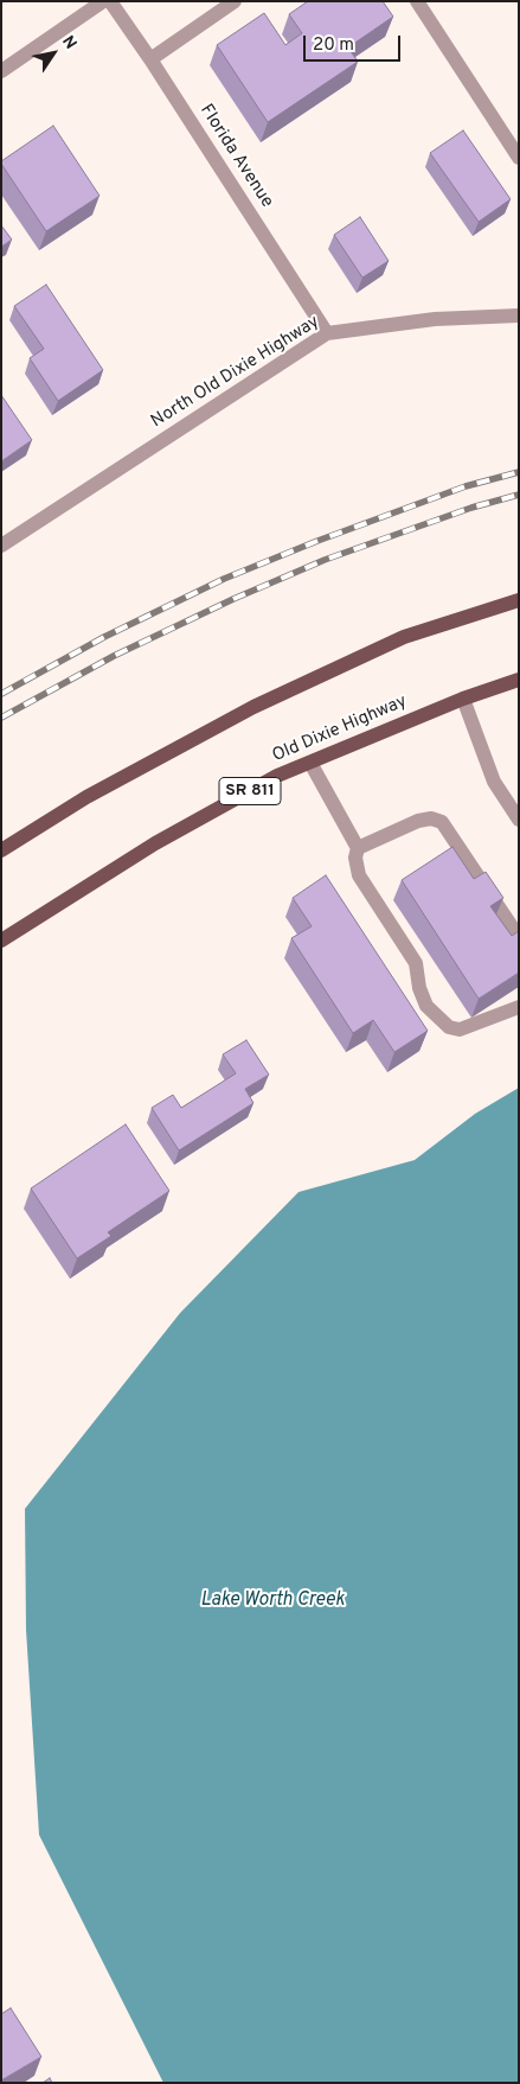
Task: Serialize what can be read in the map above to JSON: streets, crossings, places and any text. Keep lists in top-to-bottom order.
{
  "streets": {
    "main road": ["Old Dixie Highway", "SR 811"],
    "street": ["Florida Avenue", "North Old Dixie Highway"]
  },
  "crossings": [
    ["Florida Avenue", "North Old Dixie Highway"]
  ],
  "water": ["Lake Worth Creek"],
  "scale_bar": "20 m",
  "north": "top right"
}
